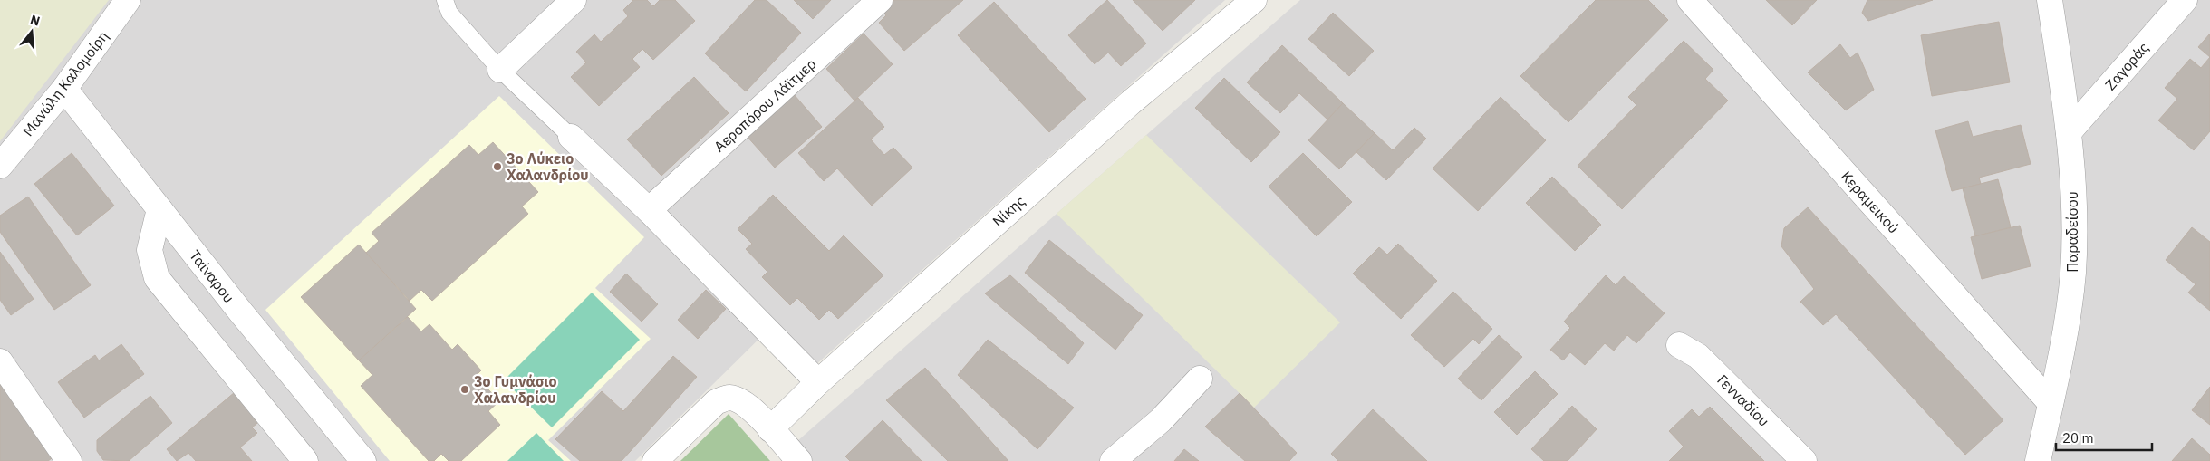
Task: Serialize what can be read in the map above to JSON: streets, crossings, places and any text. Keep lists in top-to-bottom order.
{
  "streets": {
    "street": [
      "Ζαγοράς",
      "Μανώλη Καλομοίρη",
      "Αεροπόρου Λάϊτμερ",
      "Κεραμεικού",
      "Νίκης",
      "Παραδείσου",
      "Ταίναρου",
      "Γενναδίου"
    ]
  },
  "crossings": [
    ["Ζαγοράς", "Παραδείσου"],
    ["Μανώλη Καλομοίρη", "Ταίναρου"],
    ["Κεραμεικού", "Παραδείσου"]
  ],
  "places": ["3ο Λύκειο Χαλανδρίου", "3ο Γυμνάσιο Χαλανδρίου"],
  "scale_bar": "20 m",
  "north": "top"
}
